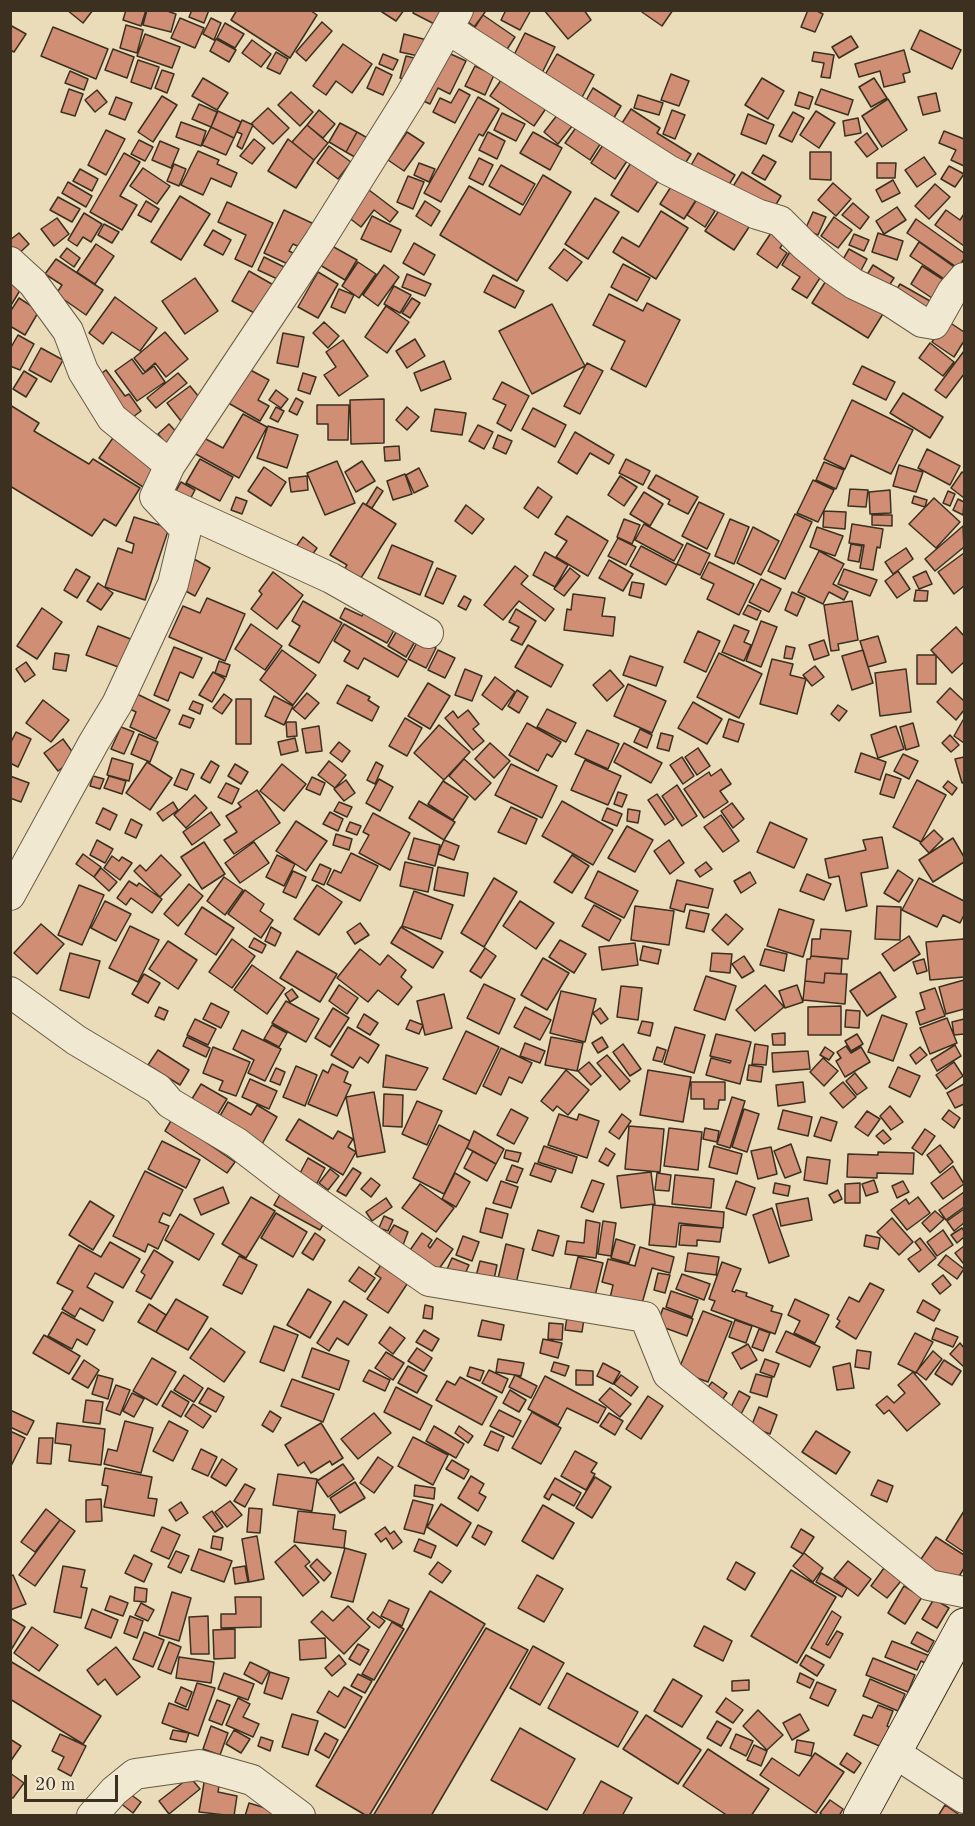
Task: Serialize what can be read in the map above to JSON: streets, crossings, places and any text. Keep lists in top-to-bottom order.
{
  "scale_bar": "20 m"
}
